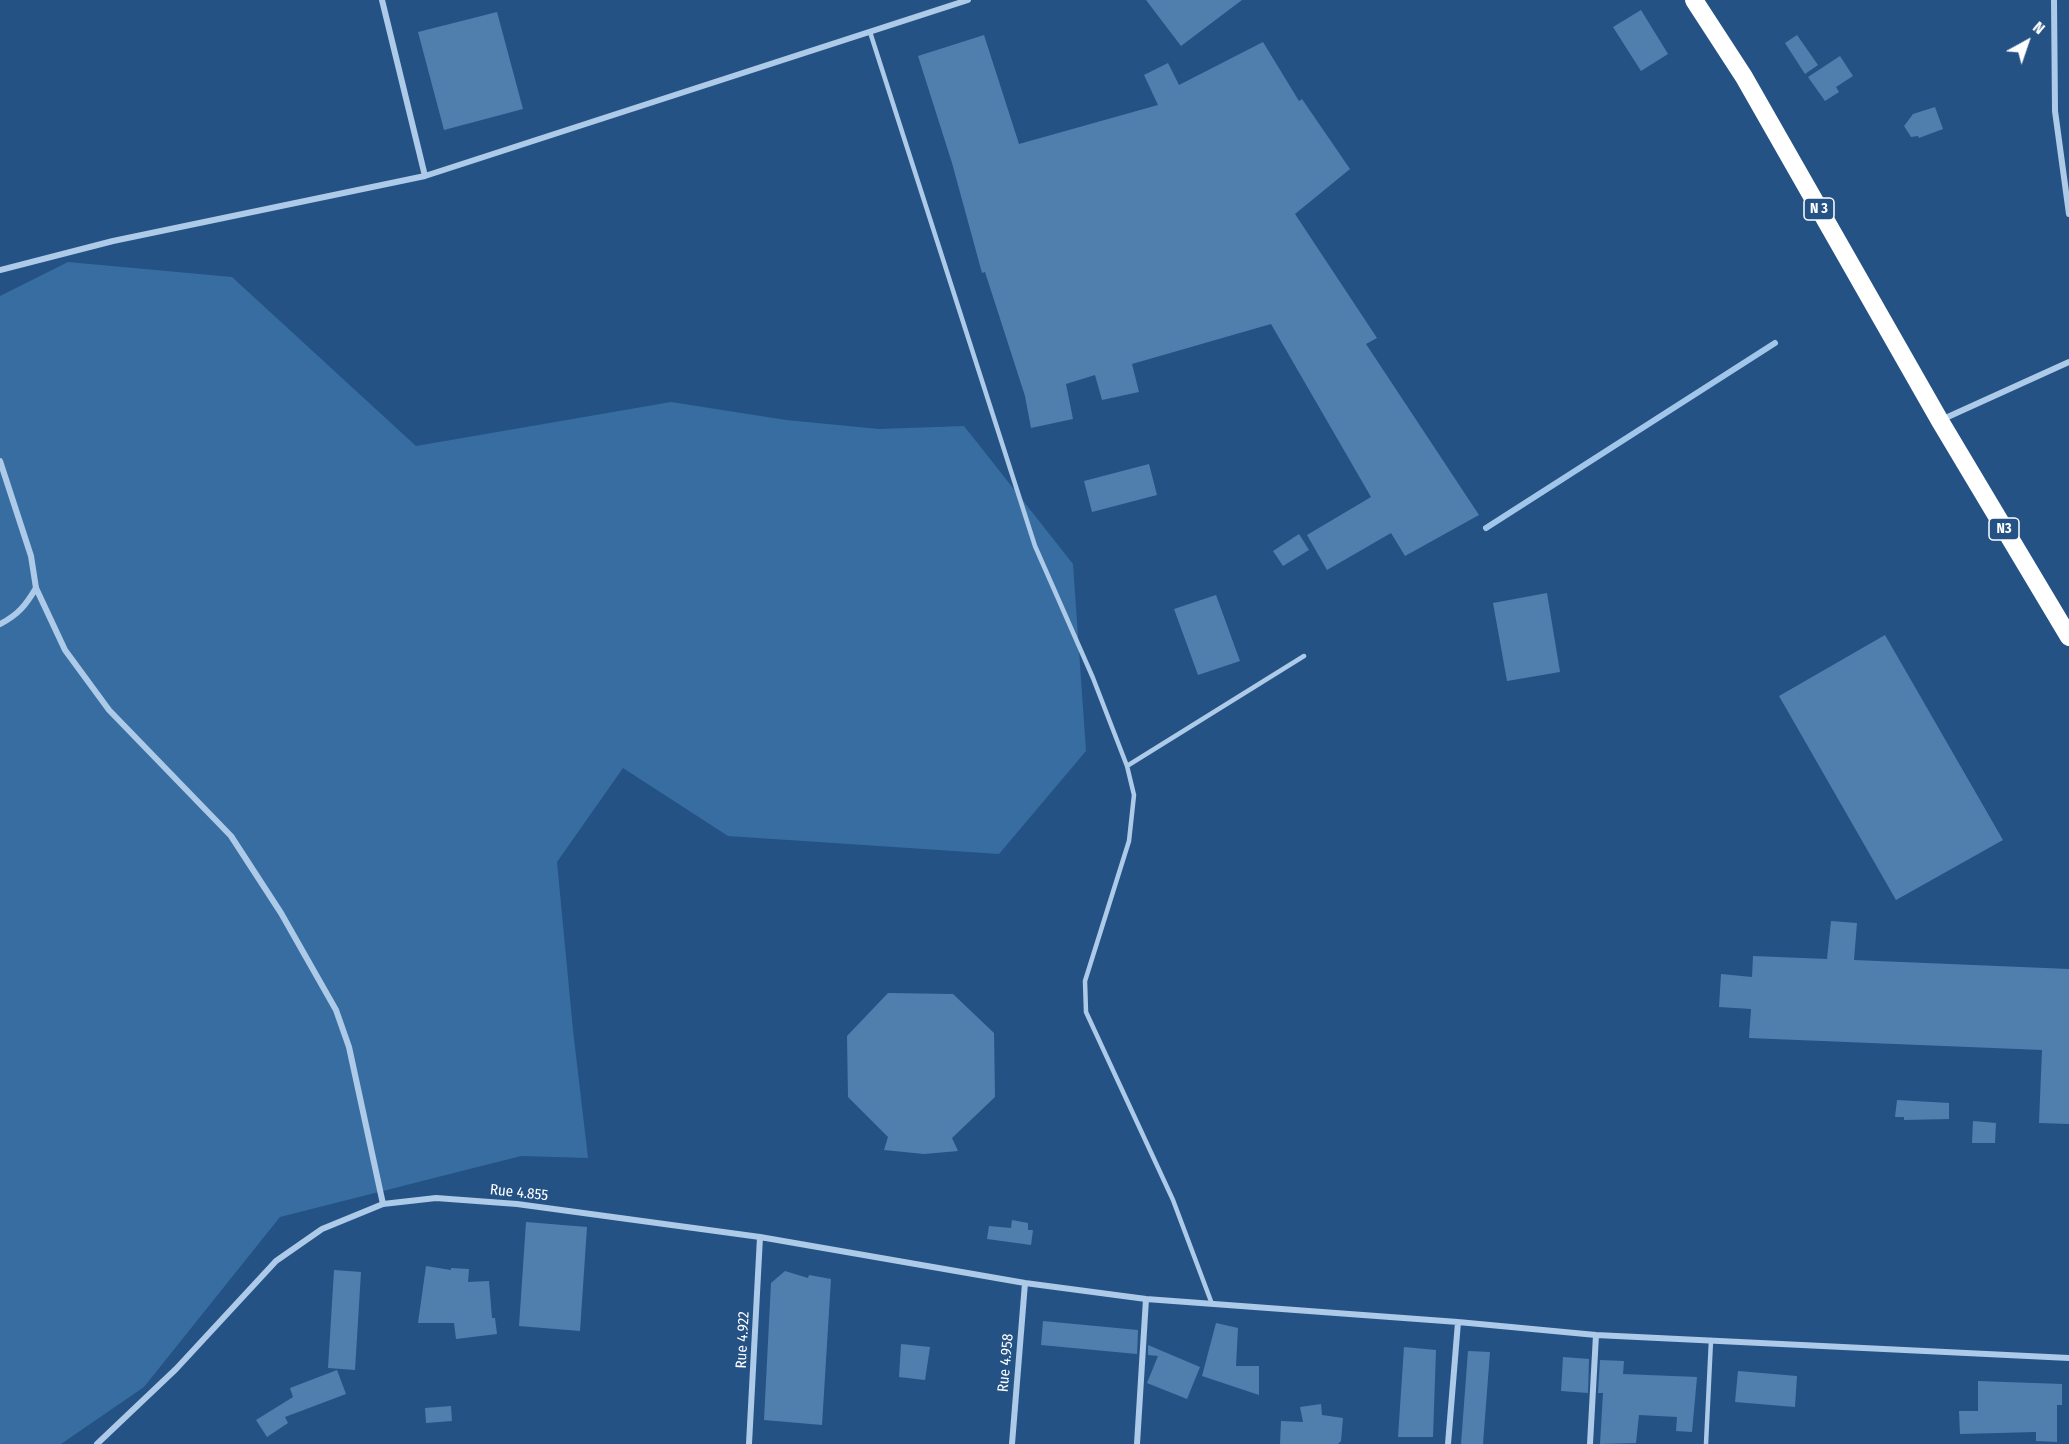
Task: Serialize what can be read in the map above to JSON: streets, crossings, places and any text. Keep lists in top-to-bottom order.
{
  "streets": {
    "highway": ["N 3", "N3"],
    "street": ["Rue 4.855", "Rue 4.922", "Rue 4.958"]
  },
  "crossings": [
    ["N 3", "N3"],
    ["Rue 4.855", "Rue 4.922"],
    ["Rue 4.855", "Rue 4.958"]
  ],
  "north": "top right"
}
